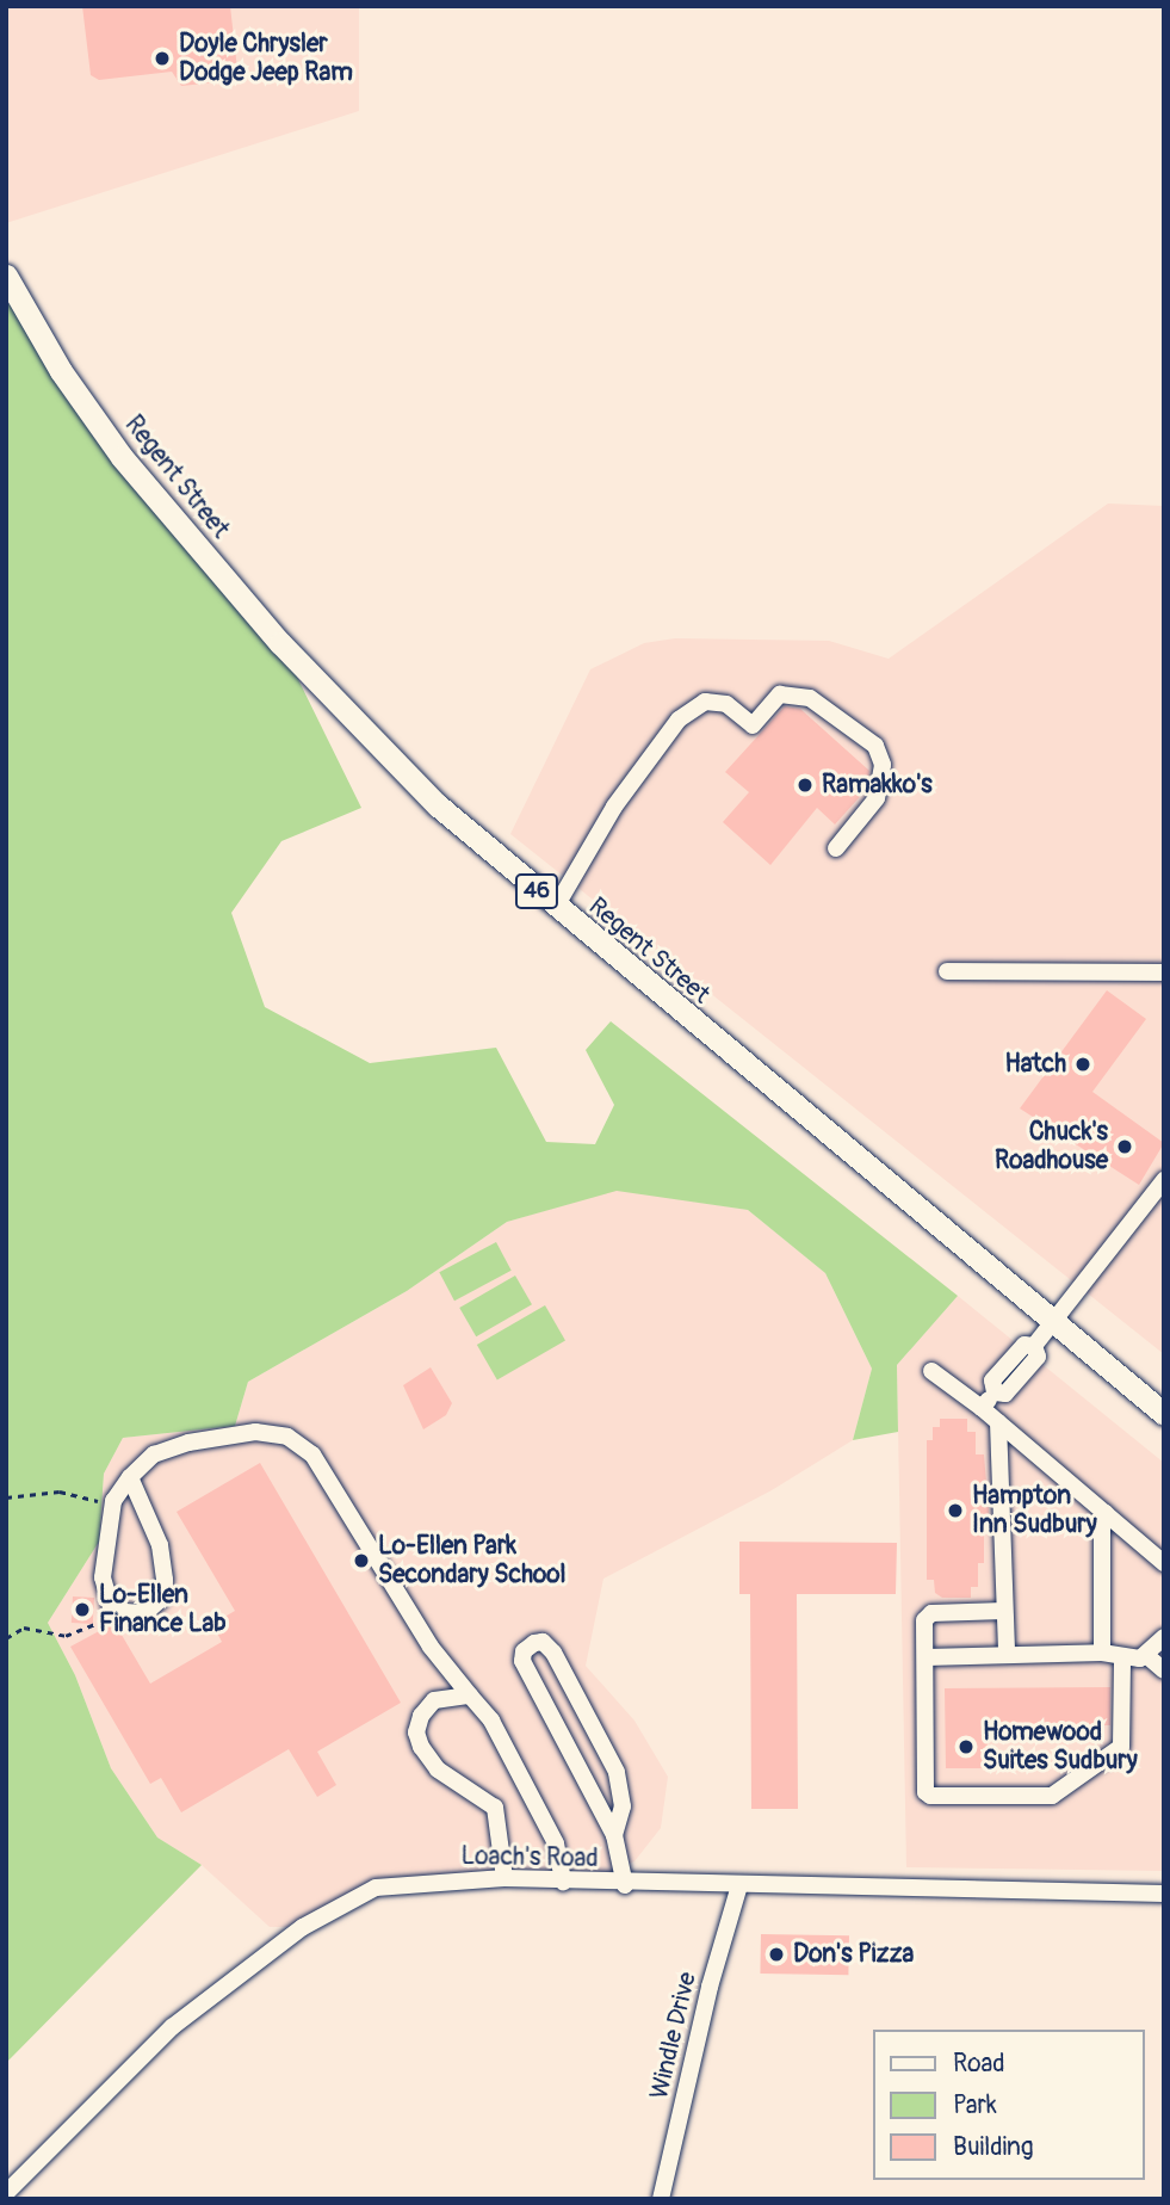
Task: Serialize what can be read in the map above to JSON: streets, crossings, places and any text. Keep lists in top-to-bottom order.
{
  "streets": {
    "main road": ["Regent Street", "46"],
    "street": ["Loach's Road", "Windle Drive"]
  },
  "crossings": [
    ["Loach's Road", "Windle Drive"]
  ],
  "places": [
    "Doyle Chrysler Dodge Jeep Ram",
    "Ramakko's",
    "Hatch",
    "Chuck's Roadhouse",
    "Hampton Inn Sudbury",
    "Lo-Ellen Park Secondary School",
    "Lo-Ellen Finance Lab",
    "Homewood Suites Sudbury",
    "Don's Pizza"
  ],
  "legend": ["Road", "Park", "Building"]
}
